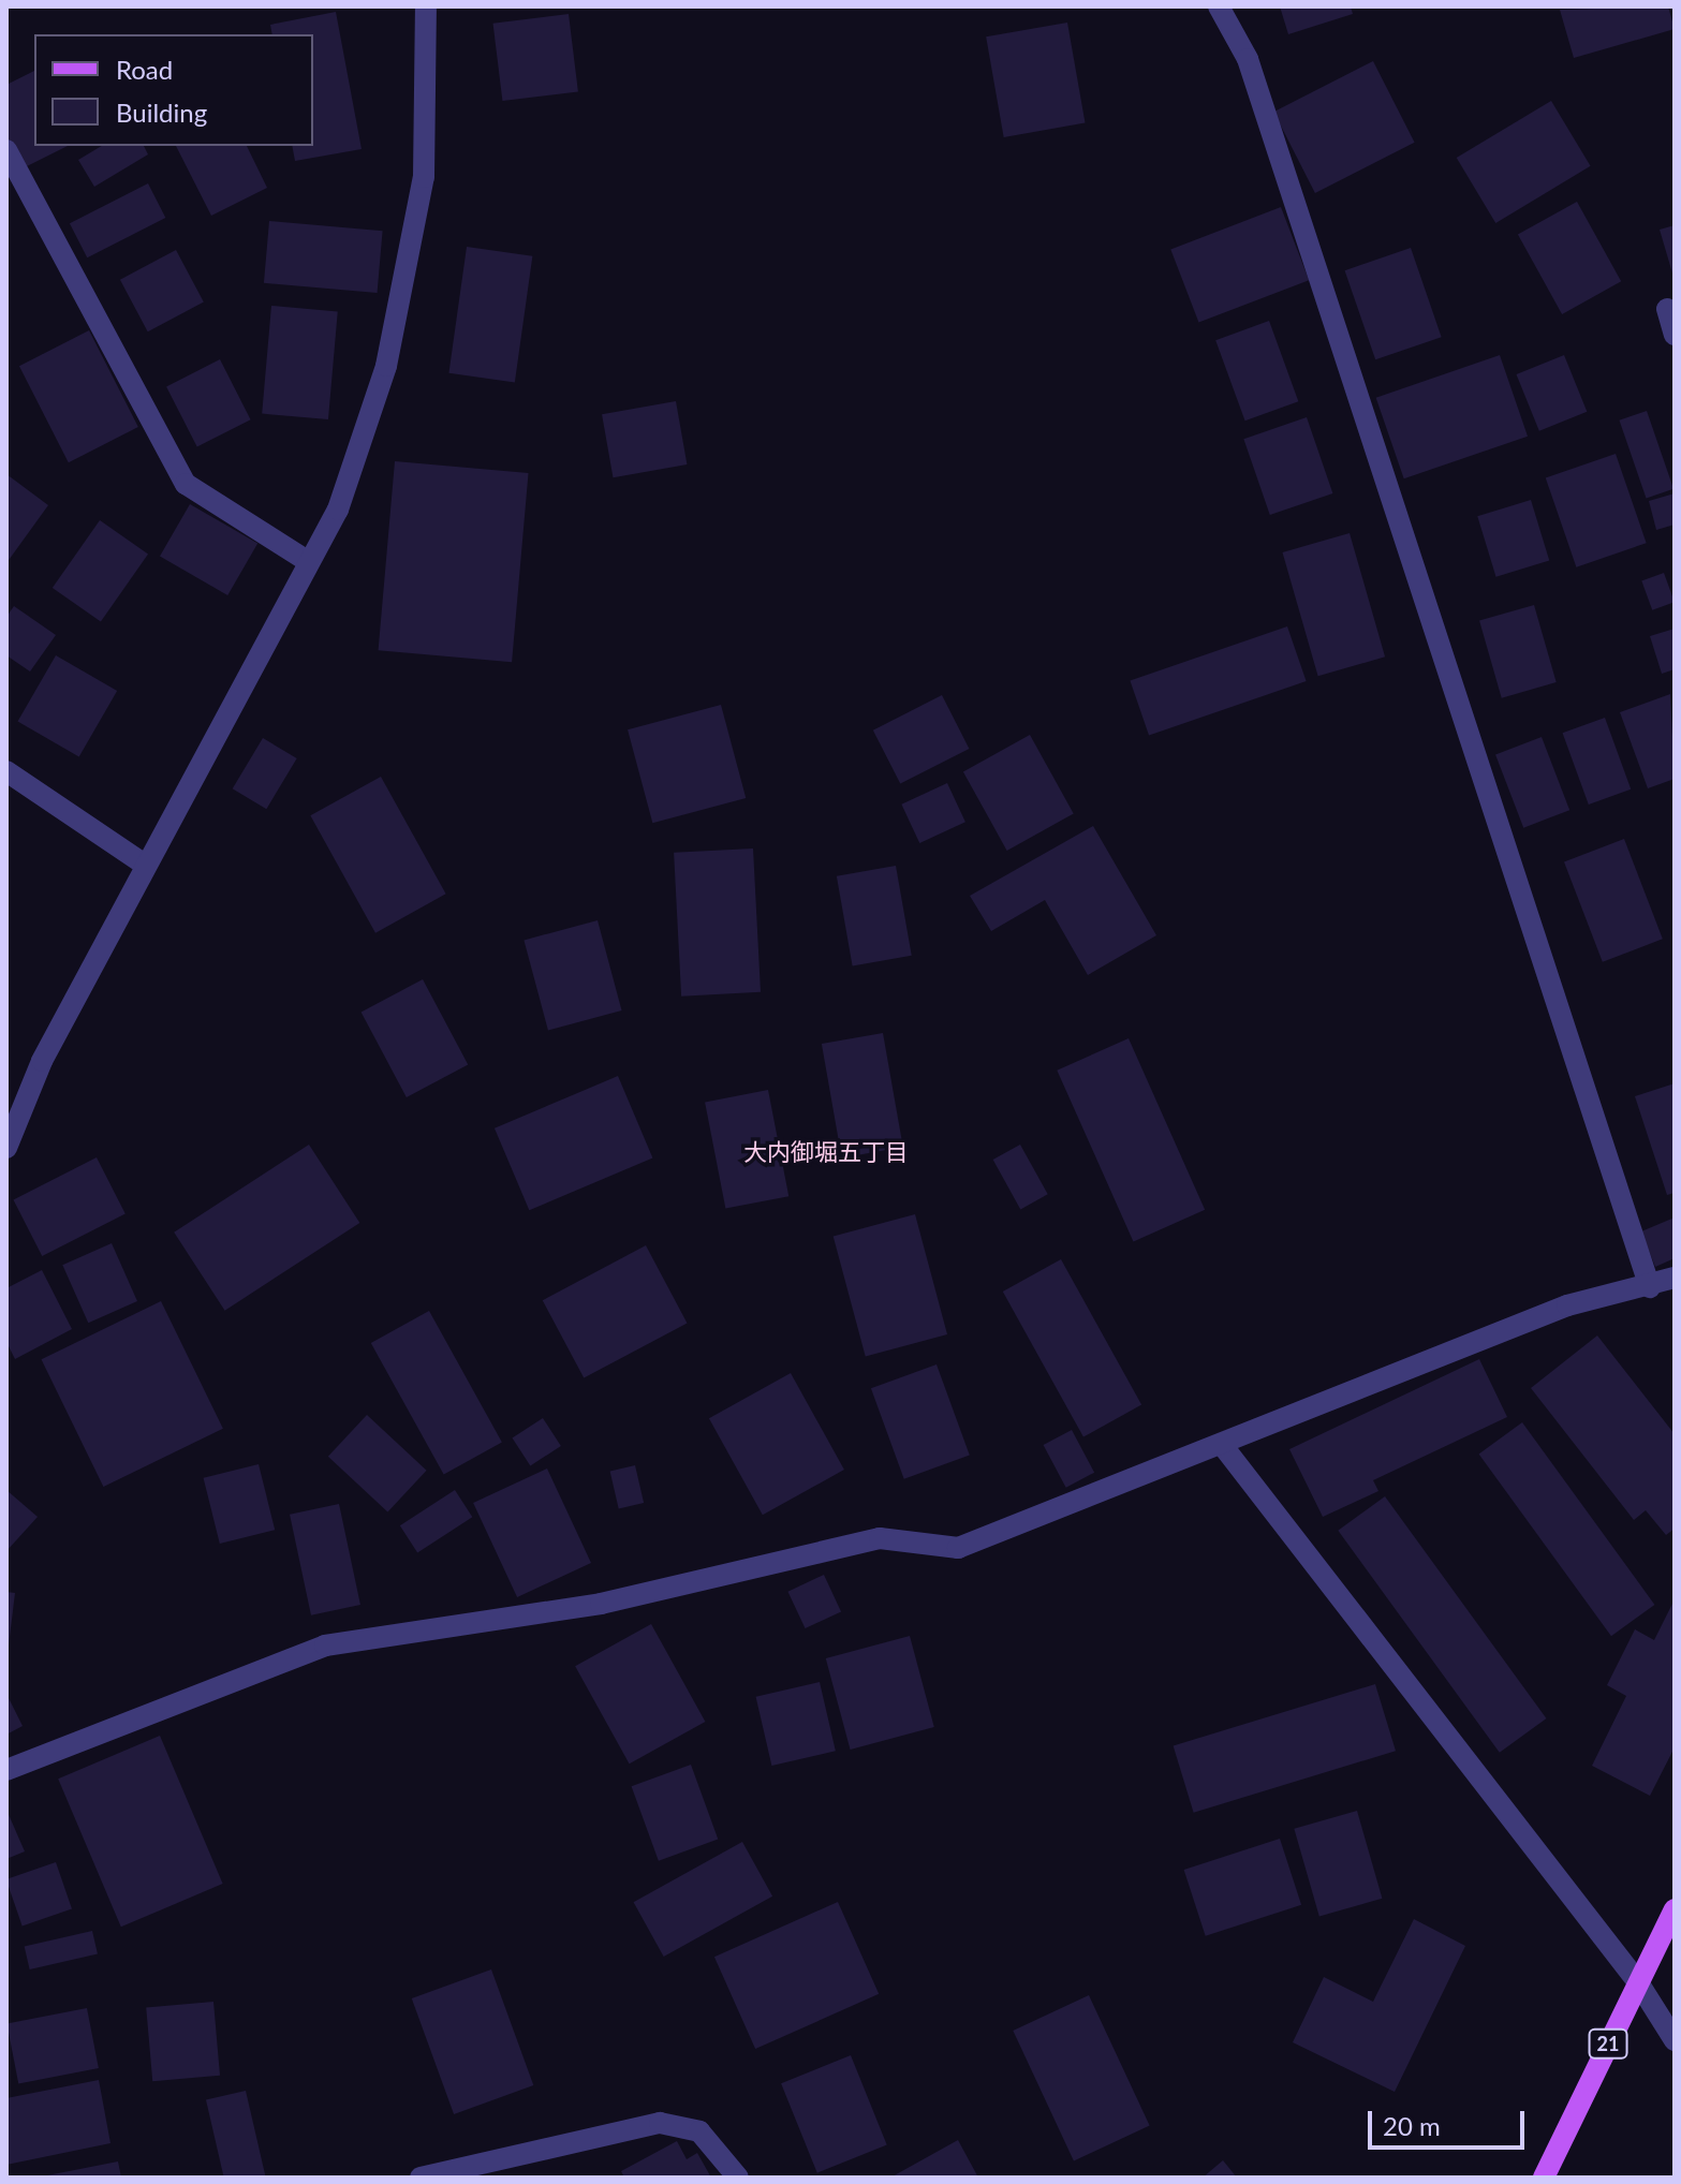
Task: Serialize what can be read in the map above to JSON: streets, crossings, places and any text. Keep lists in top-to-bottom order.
{
  "streets": {
    "main road": ["21"]
  },
  "districts": ["大内御堀五丁目"],
  "legend": ["Road", "Building"],
  "scale_bar": "20 m"
}
